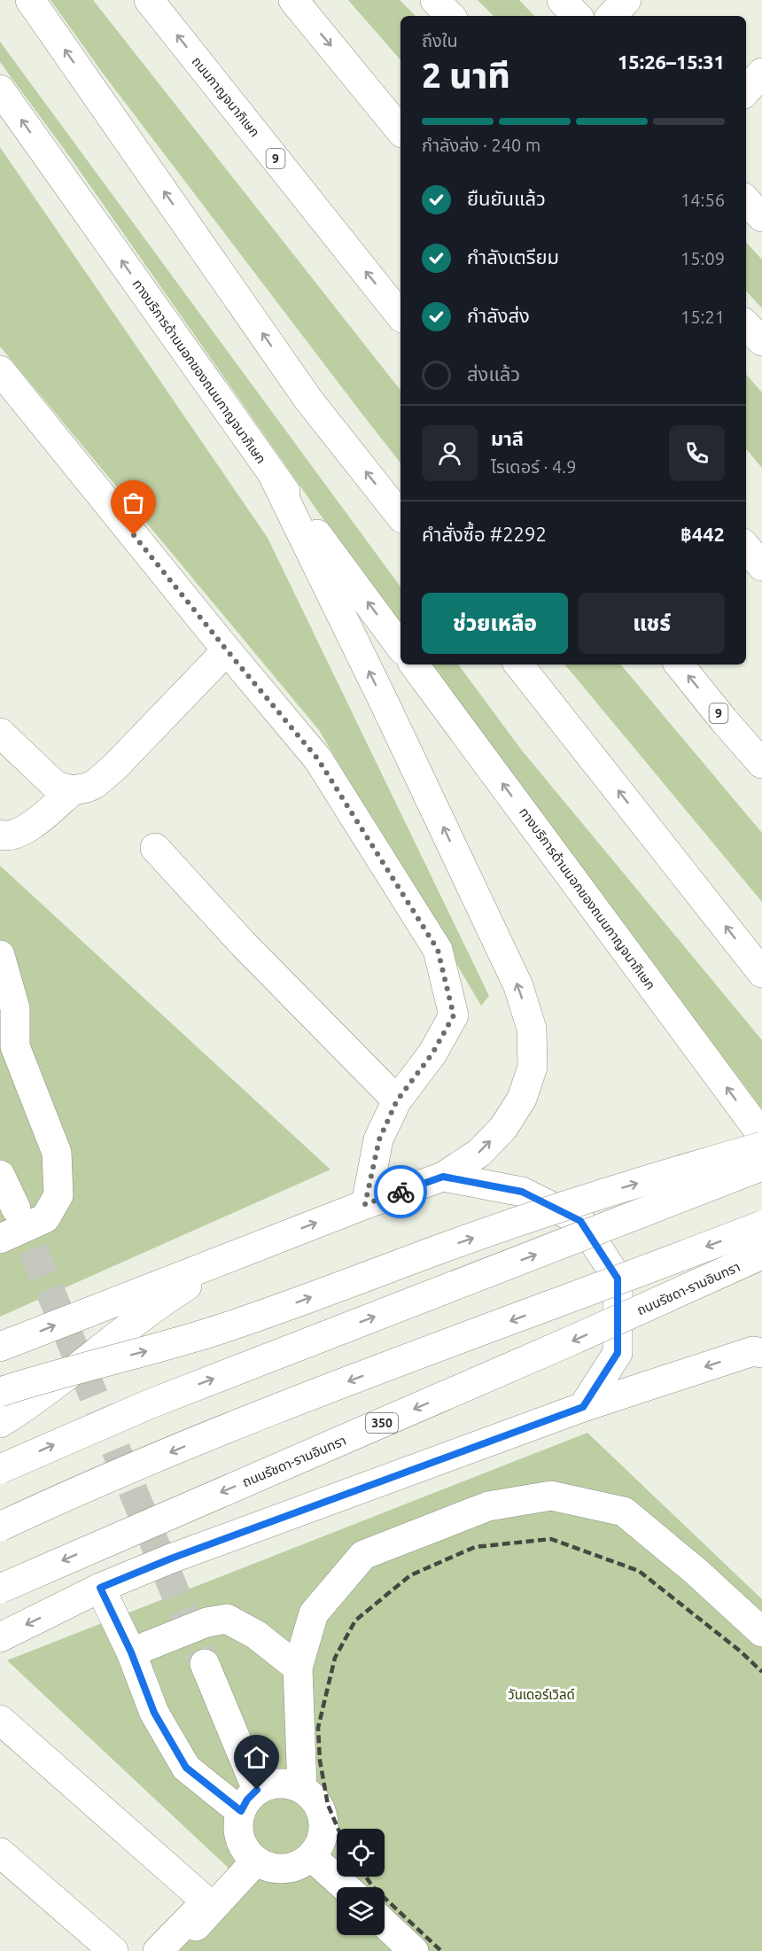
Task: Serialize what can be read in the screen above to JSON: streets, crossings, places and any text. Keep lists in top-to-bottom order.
{
  "streets": {
    "main road": [
      "ถนนกาญจนาภิเษก",
      "9",
      "ทางบริการด้านนอกของถนนกาญจนาภิเษก",
      "ถนนรัชดา-รามอินทรา",
      "350"
    ]
  },
  "parks": ["วันเดอร์เวิลด์"],
  "page": {
    "heading": ["2 นาที", "ถึงใน", "15:26–15:31"],
    "panel": [
      "มาลี",
      "ไรเดอร์ · 4.9",
      "คำสั่งซื้อ #2292",
      "฿442"
    ],
    "bar": "กำลังส่ง · 240 m",
    "list": [
      ["ยืนยันแล้ว", "14:56"],
      ["กำลังเตรียม", "15:09"],
      ["กำลังส่ง", "15:21"],
      "ส่งแล้ว"
    ],
    "buttons": ["ช่วยเหลือ", "แชร์"]
  }
}
